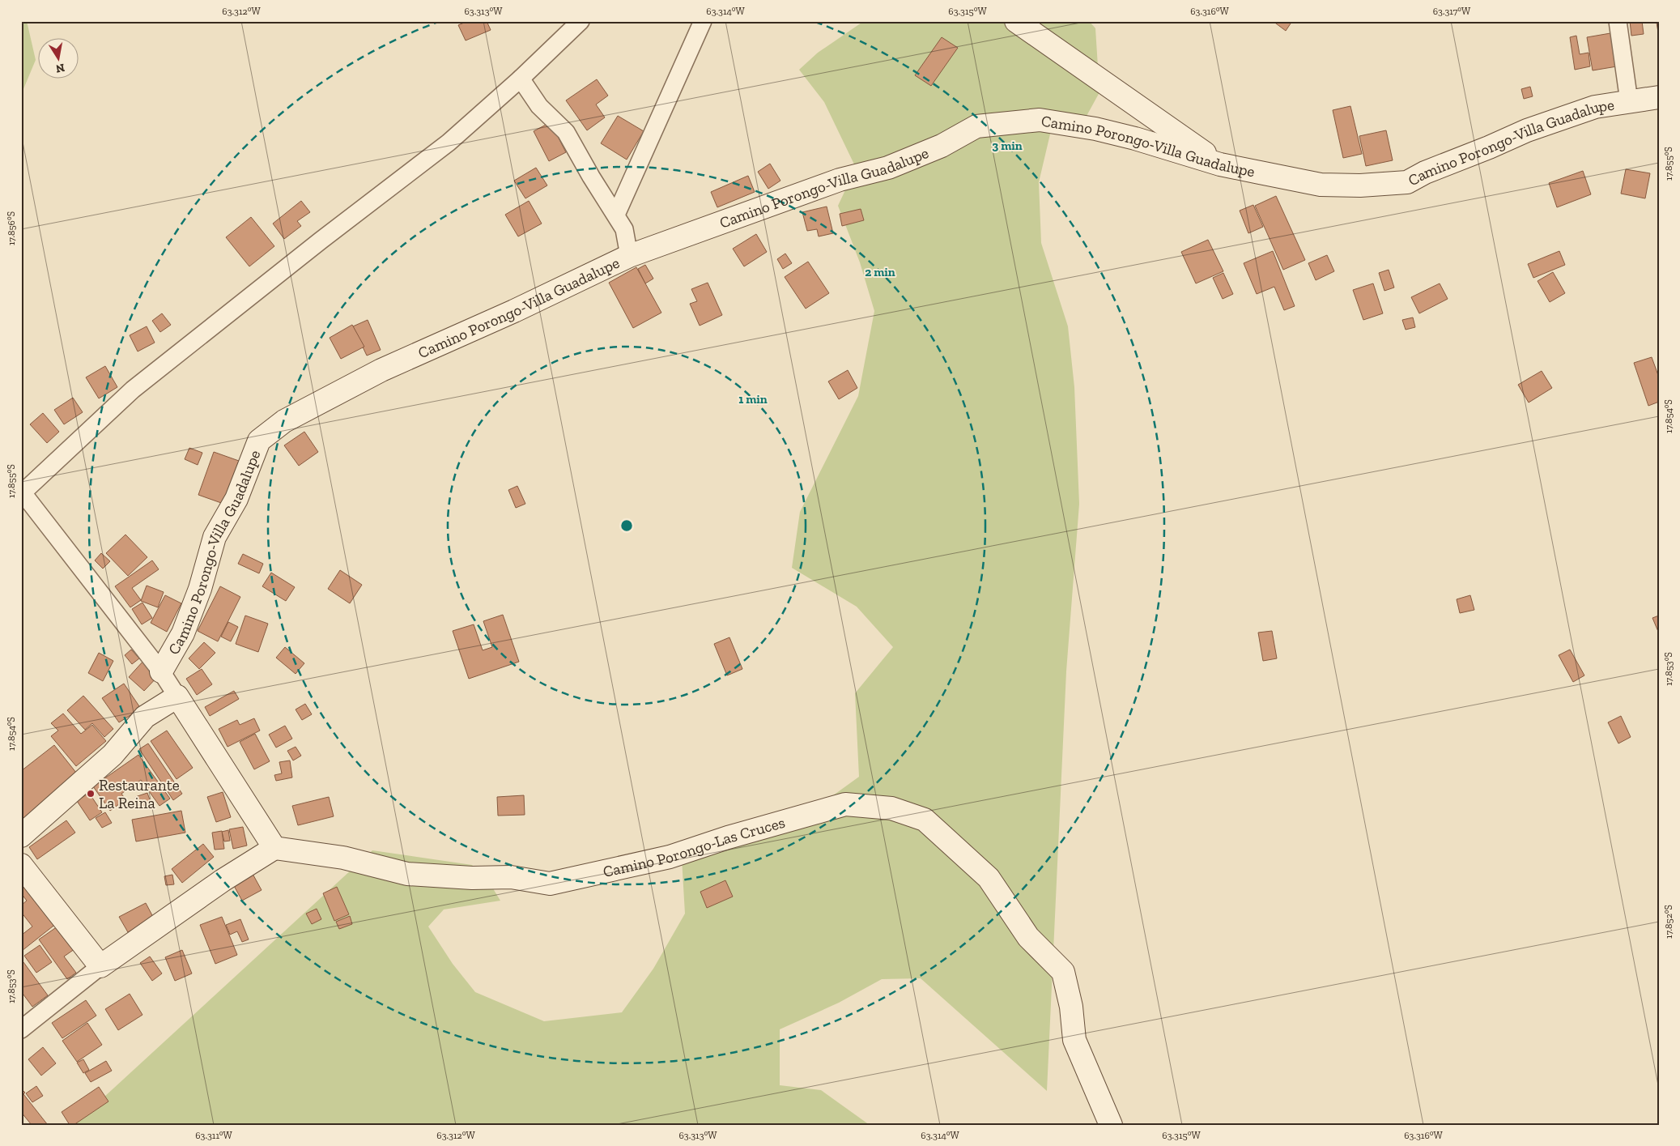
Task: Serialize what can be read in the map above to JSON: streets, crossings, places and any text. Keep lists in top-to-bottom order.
{
  "streets": {
    "street": ["Camino Porongo-Villa Guadalupe", "Camino Porongo-Las Cruces"]
  },
  "places": ["Restaurante La Reina"],
  "north": "bottom",
  "coordinates": [
    "63.312°W",
    "63.313°W",
    "63.314°W",
    "63.315°W",
    "63.316°W",
    "63.317°W",
    "17.855°S",
    "17.856°S",
    "17.854°S",
    "17.853°S",
    "17.852°S",
    "63.311°W"
  ],
  "rings": ["3 min", "2 min", "1 min"]
}
